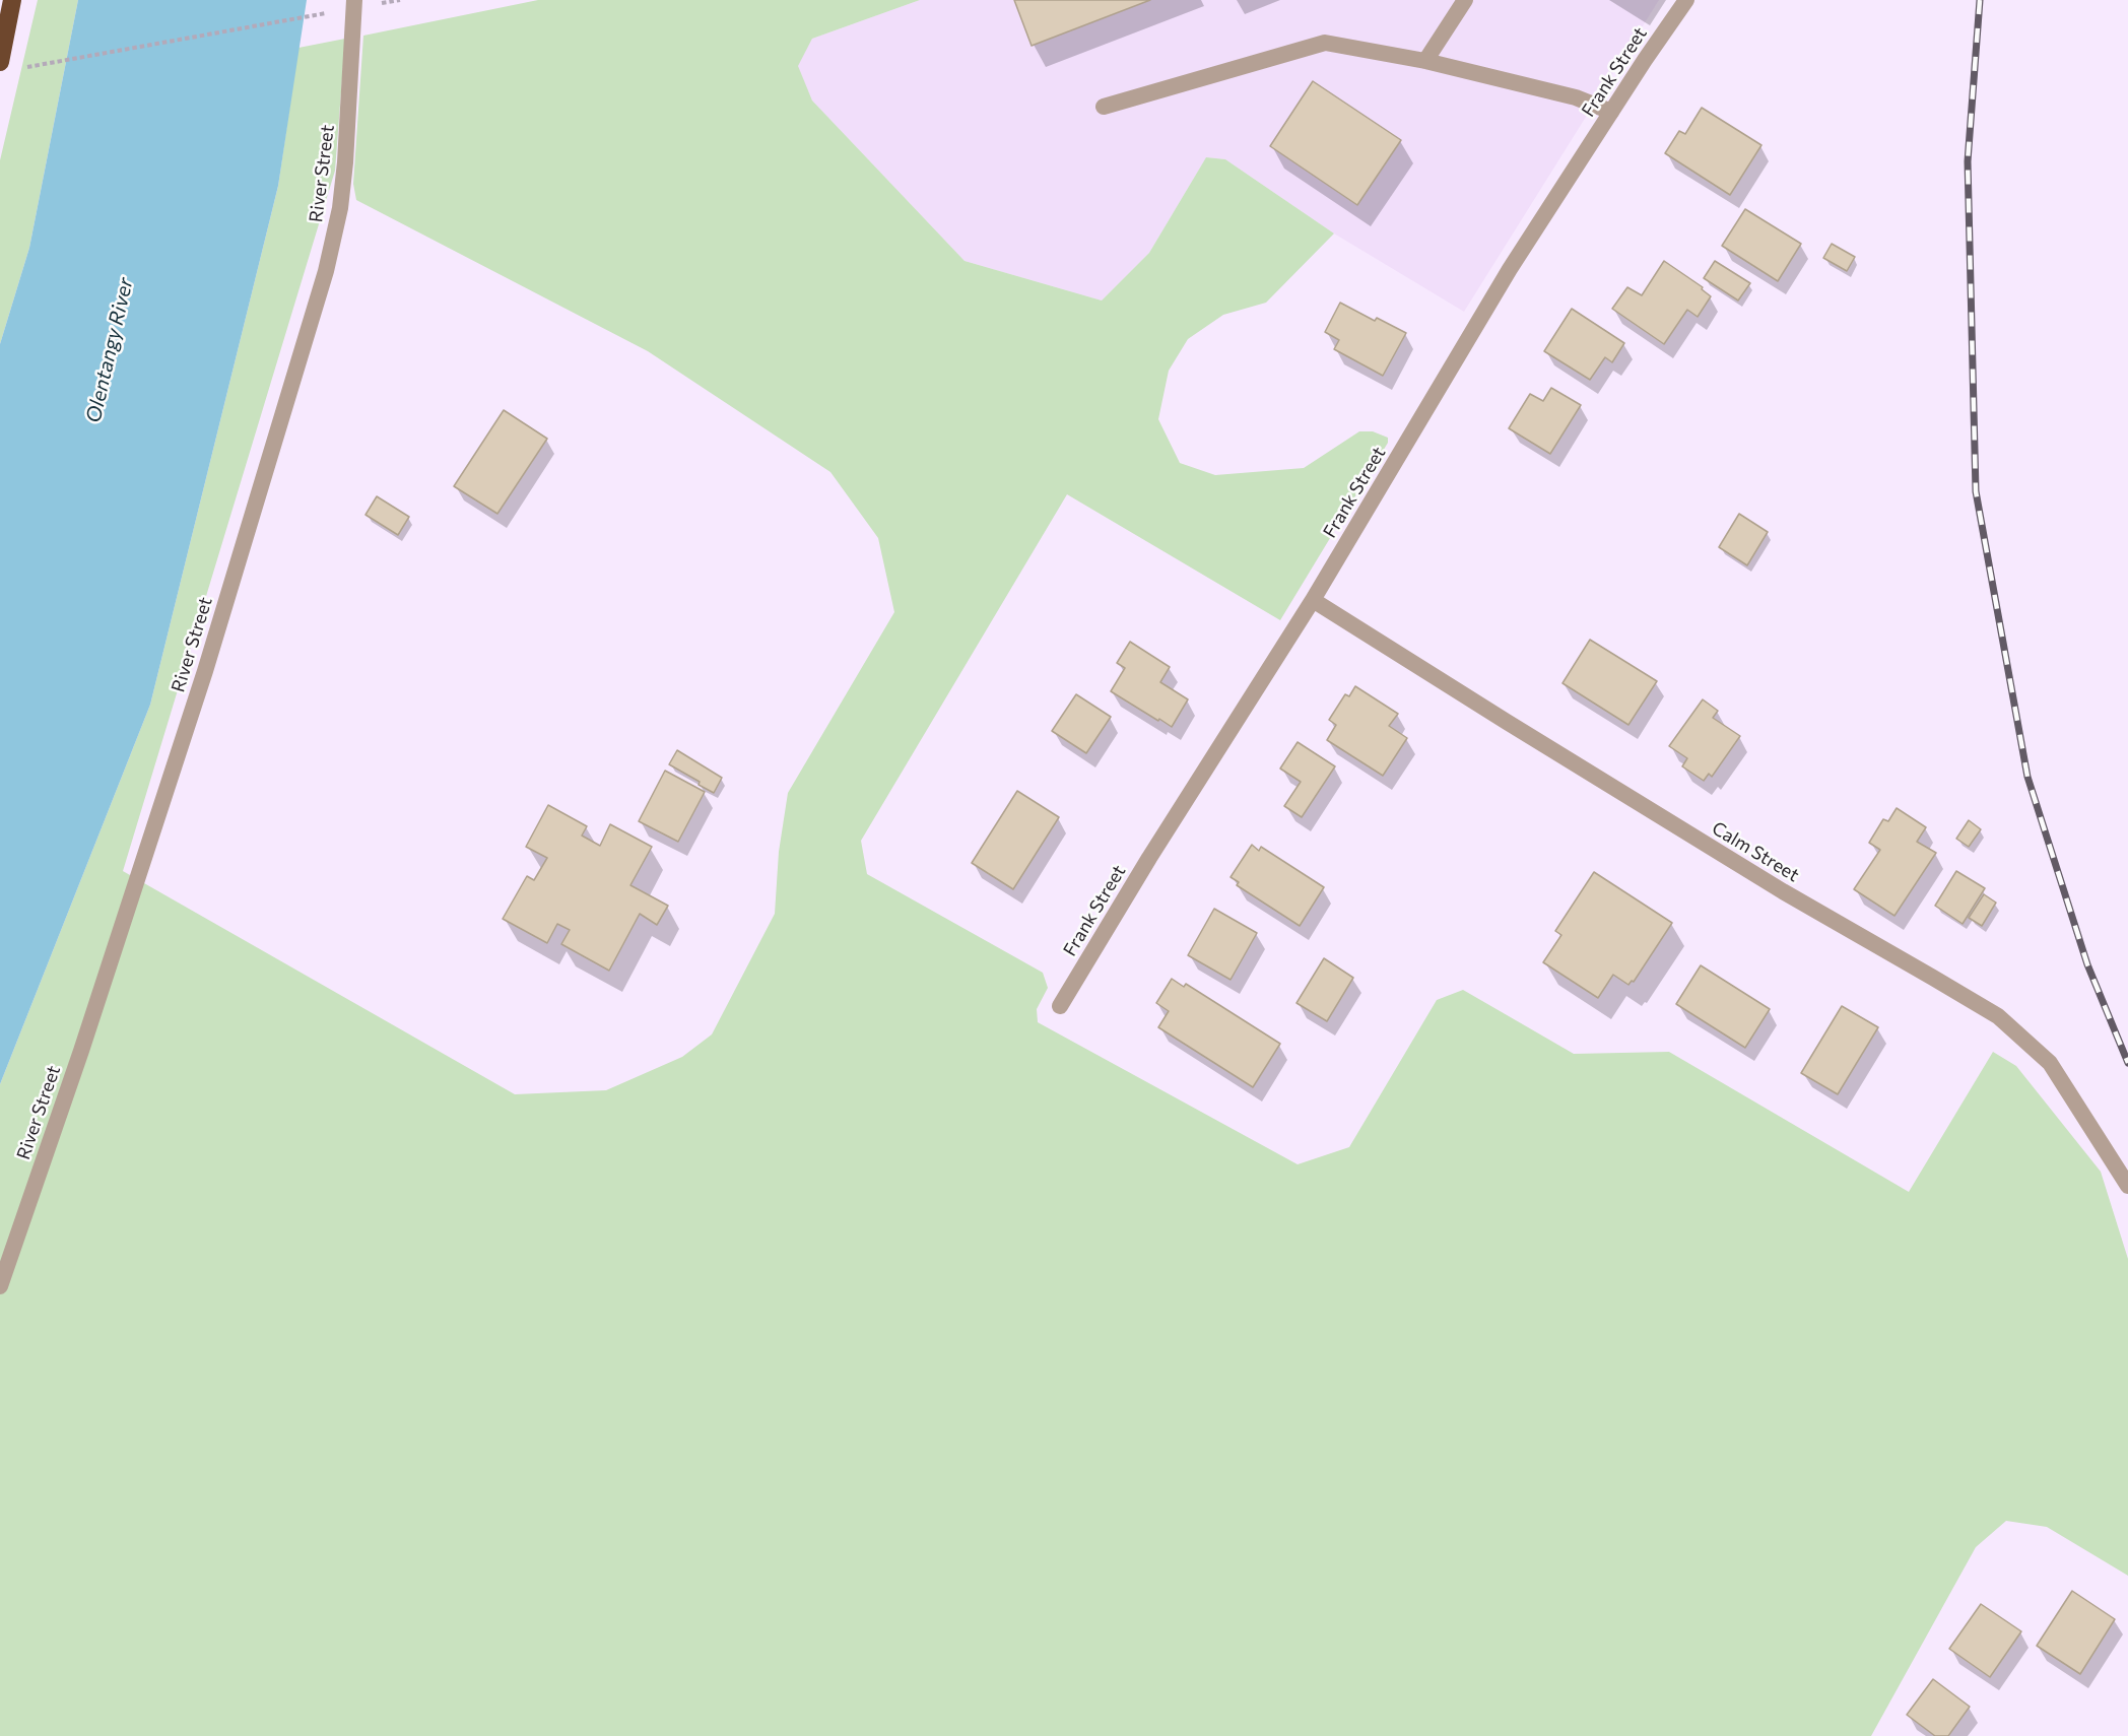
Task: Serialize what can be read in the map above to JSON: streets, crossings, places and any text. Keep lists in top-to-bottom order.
{
  "streets": {
    "street": ["Frank Street", "River Street", "Calm Street"]
  },
  "crossings": [
    ["Frank Street", "Calm Street"]
  ],
  "water": ["Olentangy River"]
}
